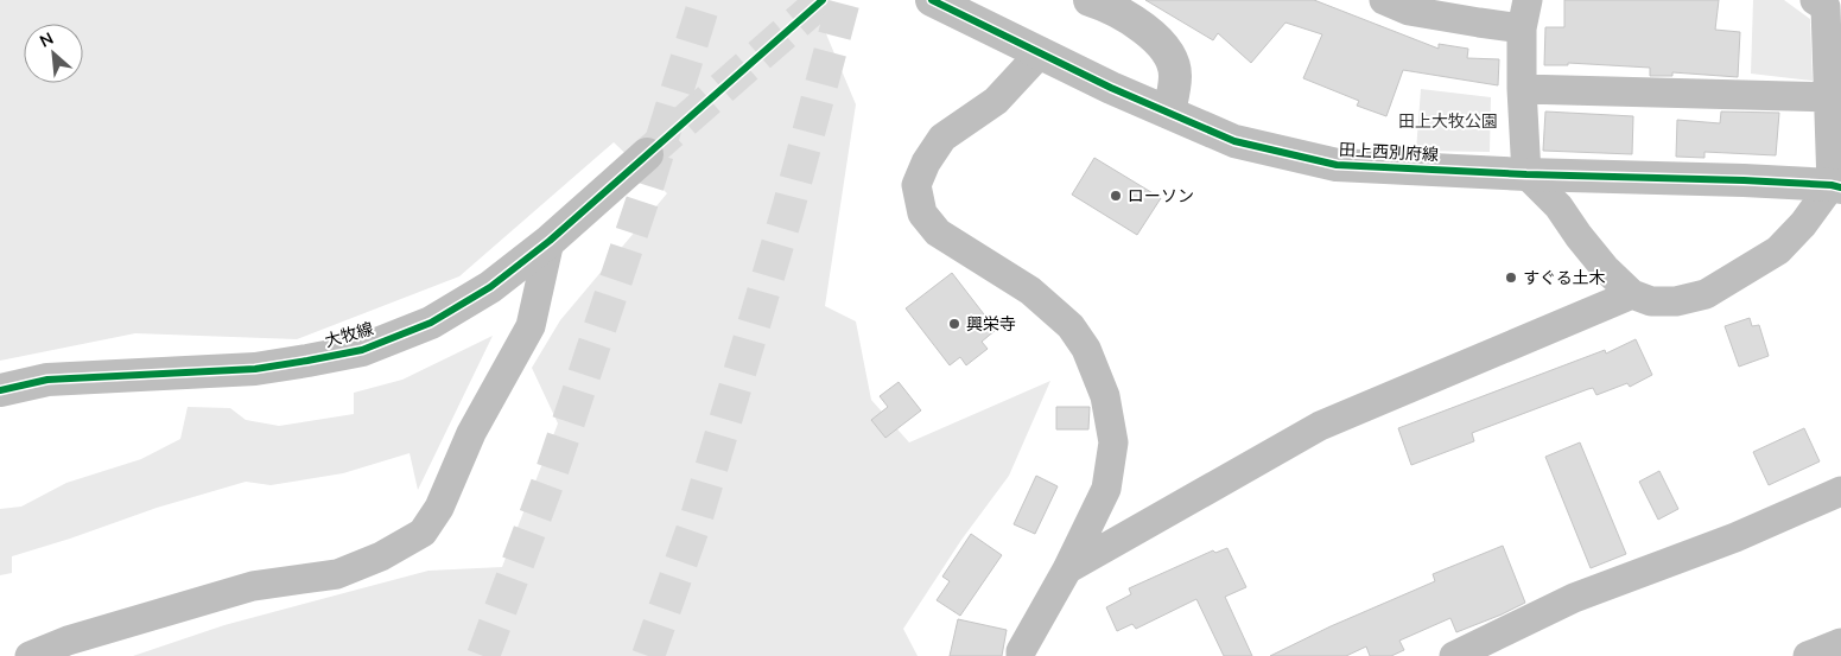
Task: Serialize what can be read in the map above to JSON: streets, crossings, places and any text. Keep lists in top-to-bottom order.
{
  "streets": {
    "street": ["田上西別府線", "大牧線"]
  },
  "parks": ["田上大牧公園"],
  "places": ["ローソン", "すぐる土木", "興栄寺"],
  "north": "top left"
}
